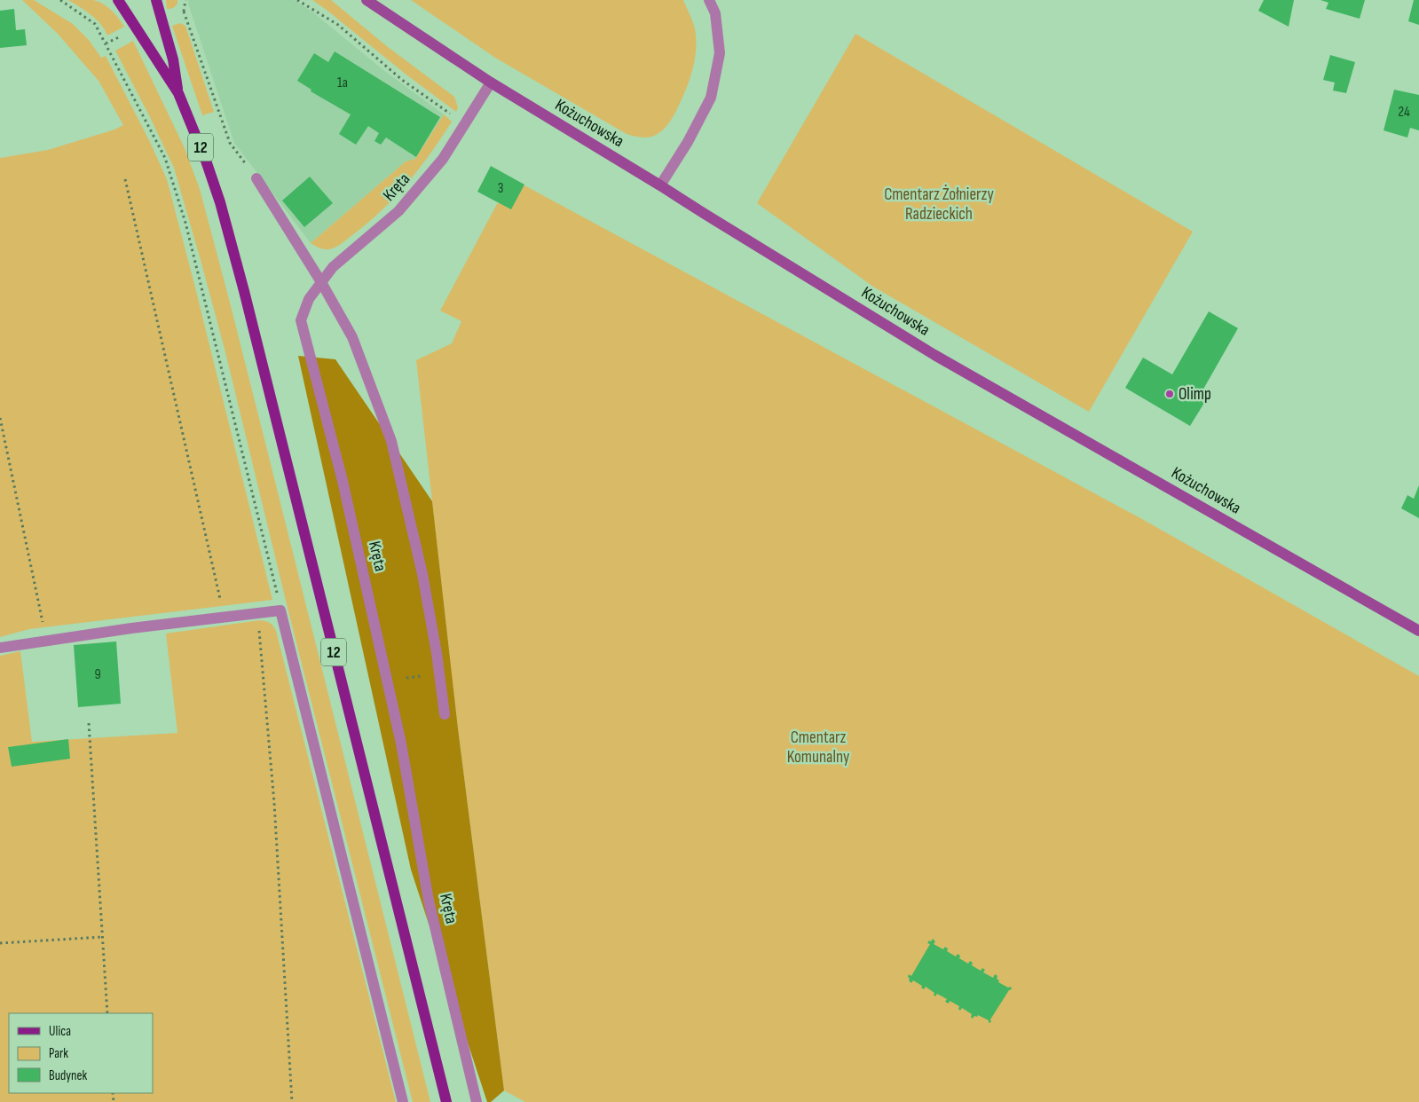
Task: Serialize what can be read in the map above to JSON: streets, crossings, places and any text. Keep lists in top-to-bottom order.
{
  "streets": {
    "main road": ["Kożuchowska", "12"],
    "street": ["Kręta"]
  },
  "crossings": [
    ["Kożuchowska", "Kręta"]
  ],
  "parks": ["Cmentarz Żołnierzy Radzieckich", "Cmentarz Komunalny"],
  "places": ["Olimp"],
  "house_numbers": [
    "1a",
    "24",
    "3",
    "9"
  ],
  "legend": ["Ulica", "Park", "Budynek"]
}
